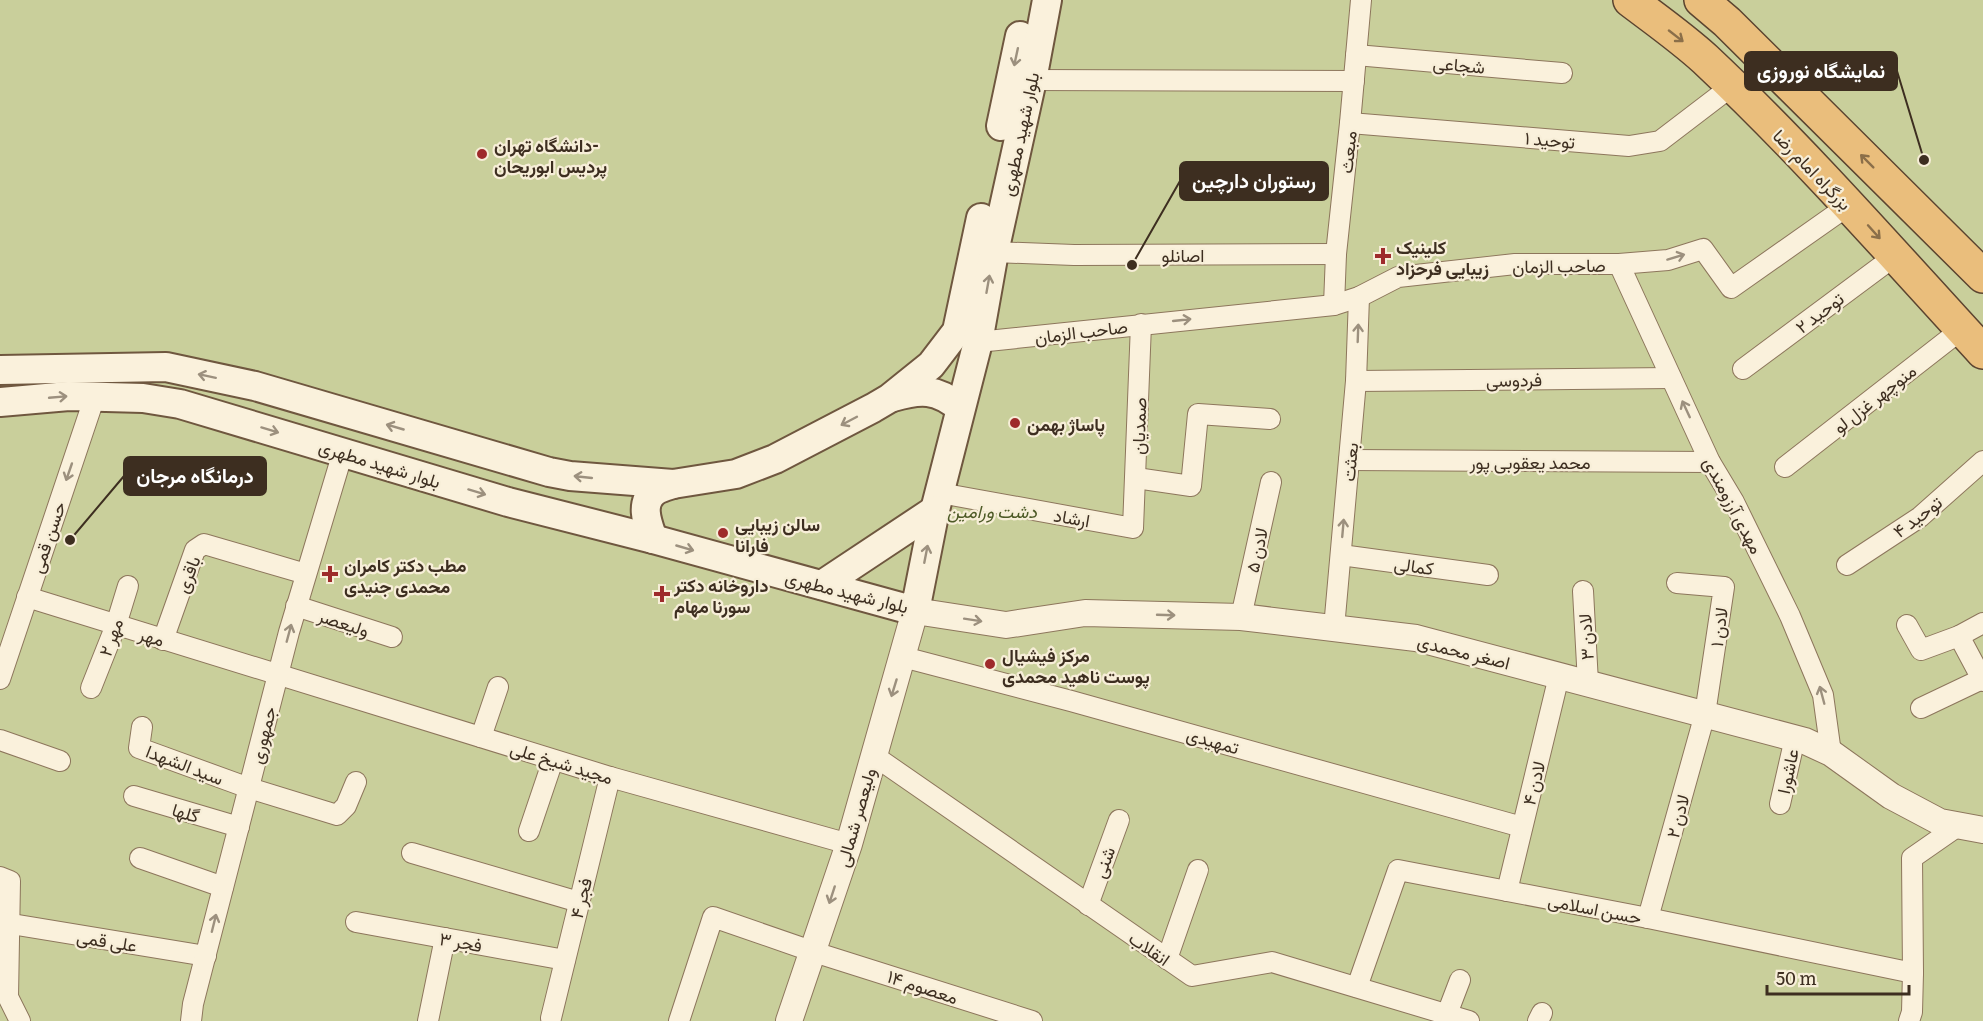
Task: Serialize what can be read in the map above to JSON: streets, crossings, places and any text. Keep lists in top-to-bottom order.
{
  "streets": {
    "highway": ["بزرگراه امام رضا"],
    "main road": ["بلوار شهید مطهری"],
    "street": [
      "شجاعی",
      "توحید ۱",
      "مبعث",
      "اصانلو",
      "صاحب الزمان",
      "توحید ۲",
      "فردوسی",
      "منوچهر غزل لو",
      "صمدیان",
      "محمد یعقوبی پور",
      "بعثت",
      "مهدی آرزومندی",
      "توحید ۴",
      "ارشاد",
      "حسن قمی",
      "لادن ۵",
      "کمالی",
      "باقری",
      "ولیعصر",
      "لادن ۱",
      "مهر",
      "مهر ۲",
      "لادن ۳",
      "اصغر محمدی",
      "جمهوری",
      "تمهیدی",
      "مجید شیخ علی",
      "سید الشهدا",
      "عاشورا",
      "لادن ۴",
      "گلها",
      "لادن ۲",
      "ولیعصر شمالی",
      "شنی",
      "فجر ۴",
      "حسن اسلامی",
      "علی قمی",
      "فجر ۳",
      "انقلاب",
      "۱۴ معصوم"
    ]
  },
  "crossings": [
    ["شجاعی", "مبعث"],
    ["بلوار شهید مطهری", "اصانلو"],
    ["بلوار شهید مطهری", "صاحب الزمان"],
    ["بلوار شهید مطهری", "ارشاد"],
    ["بلوار شهید مطهری", "حسن قمی"],
    ["بلوار شهید مطهری", "اصغر محمدی"],
    ["بلوار شهید مطهری", "جمهوری"],
    ["بلوار شهید مطهری", "ولیعصر شمالی"],
    ["توحید ۱", "مبعث"],
    ["توحید ۱", "بزرگراه امام رضا"],
    ["مبعث", "اصانلو"],
    ["مبعث", "صاحب الزمان"],
    ["بزرگراه امام رضا", "صاحب الزمان"],
    ["بزرگراه امام رضا", "توحید ۲"],
    ["بزرگراه امام رضا", "منوچهر غزل لو"],
    ["صاحب الزمان", "صمدیان"],
    ["صاحب الزمان", "بعثت"],
    ["صاحب الزمان", "مهدی آرزومندی"],
    ["فردوسی", "بعثت"],
    ["فردوسی", "مهدی آرزومندی"],
    ["صمدیان", "ارشاد"],
    ["محمد یعقوبی پور", "بعثت"],
    ["محمد یعقوبی پور", "مهدی آرزومندی"],
    ["بعثت", "کمالی"],
    ["بعثت", "اصغر محمدی"],
    ["مهدی آرزومندی", "اصغر محمدی"],
    ["حسن قمی", "مهر"],
    ["لادن ۵", "اصغر محمدی"],
    ["باقری", "مهر"],
    ["باقری", "جمهوری"],
    ["ولیعصر", "جمهوری"],
    ["لادن ۱", "اصغر محمدی"],
    ["لادن ۱", "لادن ۲"],
    ["مهر", "مهر ۲"],
    ["مهر", "جمهوری"],
    ["مهر", "مجید شیخ علی"],
    ["لادن ۳", "اصغر محمدی"],
    ["اصغر محمدی", "عاشورا"],
    ["اصغر محمدی", "لادن ۴"],
    ["اصغر محمدی", "لادن ۲"],
    ["اصغر محمدی", "ولیعصر شمالی"],
    ["جمهوری", "مجید شیخ علی"],
    ["جمهوری", "سید الشهدا"],
    ["جمهوری", "گلها"],
    ["جمهوری", "علی قمی"],
    ["تمهیدی", "لادن ۴"],
    ["تمهیدی", "ولیعصر شمالی"],
    ["مجید شیخ علی", "ولیعصر شمالی"],
    ["مجید شیخ علی", "فجر ۴"],
    ["لادن ۴", "حسن اسلامی"],
    ["لادن ۲", "حسن اسلامی"],
    ["ولیعصر شمالی", "انقلاب"],
    ["ولیعصر شمالی", "۱۴ معصوم"],
    ["شنی", "انقلاب"],
    ["فجر ۴", "فجر ۳"],
    ["حسن اسلامی", "انقلاب"]
  ],
  "one_way": [
    "صاحب الزمان",
    "بعثت",
    "مهدی آرزومندی",
    "حسن قمی",
    "ولیعصر شمالی"
  ],
  "parks": ["دشت ورامین"],
  "places": {
    "other": [
      "دانشگاه تهران- پردیس ابوریحان",
      "نمایشگاه نوروزی",
      "رستوران دارچین",
      "پاساژ بهمن",
      "سالن زیبایی فارانا",
      "درمانگاه مرجان",
      "مرکز فیشیال پوست ناهید محمدی"
    ],
    "health": ["کلینیک زیبایی فرحزاد", "مطب دکتر کامران محمدی جنیدی", "داروخانه دکتر سورنا مهام"]
  },
  "scale_bar": "50 m"
}
